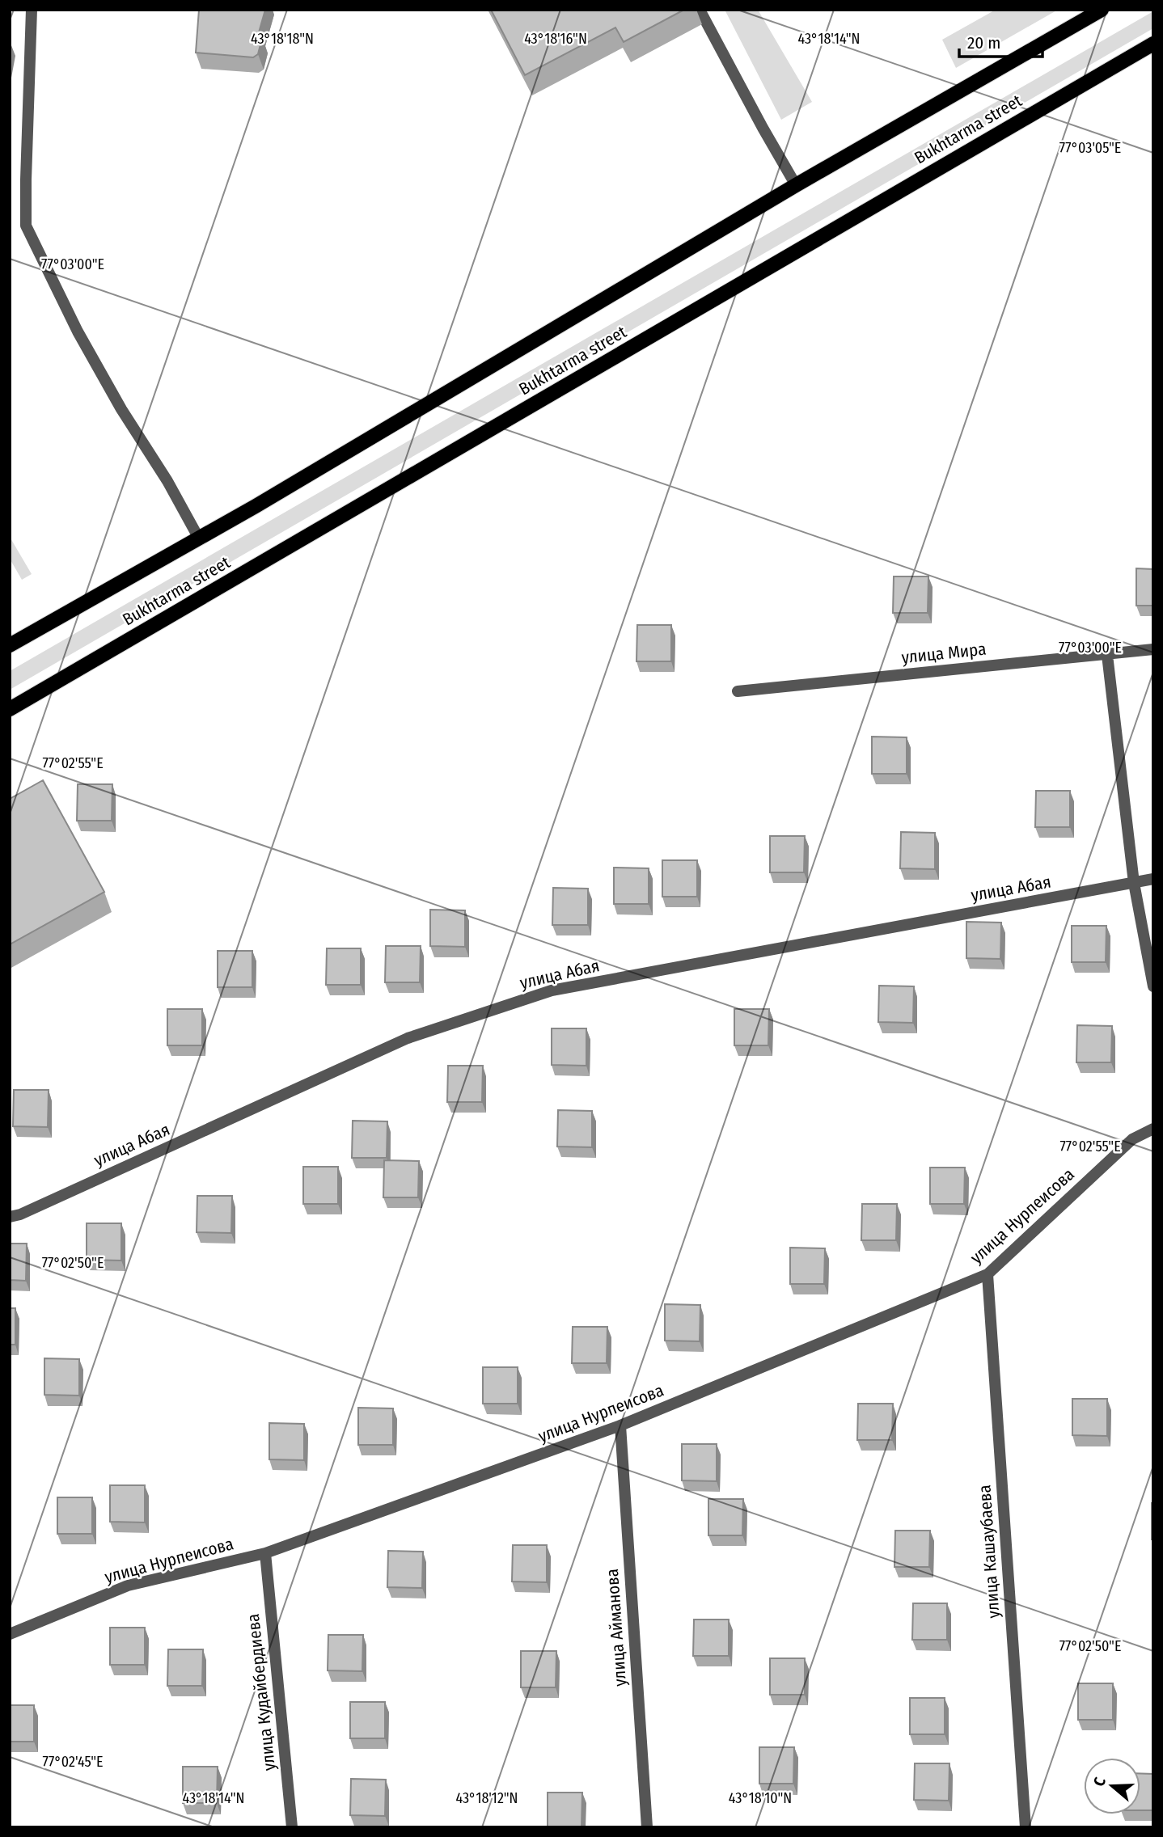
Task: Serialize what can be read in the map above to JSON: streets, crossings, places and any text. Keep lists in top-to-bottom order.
{
  "streets": {
    "main road": ["Bukhtarma street"],
    "street": [
      "улица Мира",
      "улица Абая",
      "улица Нурпеисова",
      "улица Кашаубаева",
      "улица Айманова",
      "улица Кудайбердиева"
    ]
  },
  "crossings": [
    ["улица Нурпеисова", "улица Кашаубаева"],
    ["улица Нурпеисова", "улица Айманова"],
    ["улица Нурпеисова", "улица Кудайбердиева"]
  ],
  "scale_bar": "20 m",
  "north": "left",
  "coordinates": [
    "43°18'18\"N",
    "43°18'16\"N",
    "43°18'14\"N",
    "77°03'05\"E",
    "77°03'00\"E",
    "77°02'55\"E",
    "77°02'50\"E",
    "77°02'45\"E",
    "43°18'12\"N",
    "43°18'10\"N"
  ]
}
